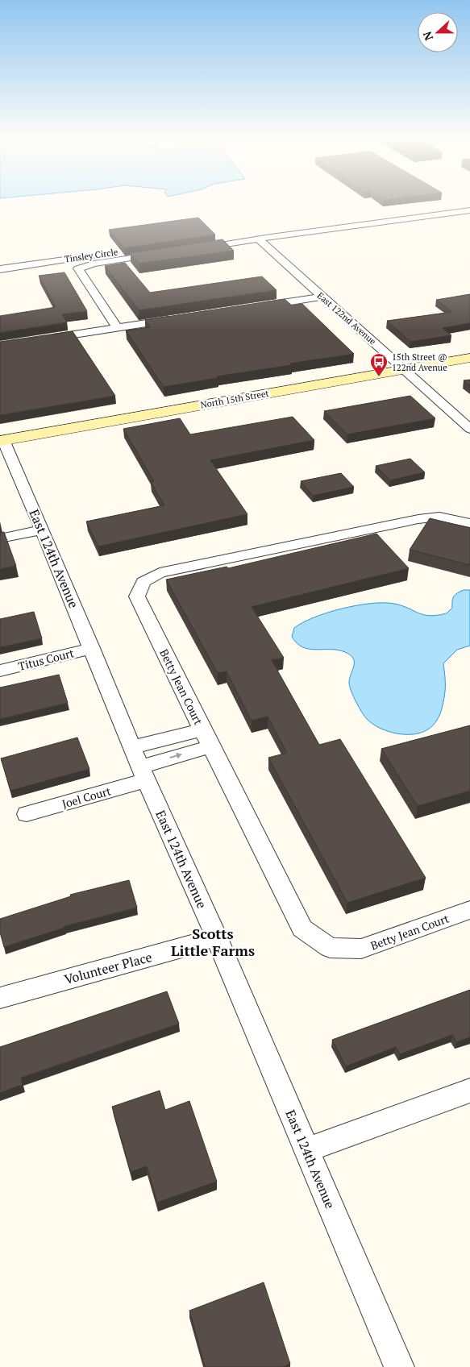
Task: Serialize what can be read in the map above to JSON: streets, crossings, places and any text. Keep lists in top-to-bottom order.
{
  "streets": {
    "street": [
      "Tinsley Circle",
      "East 122nd Avenue",
      "North 15th Street",
      "East 124th Avenue",
      "Titus Court",
      "Betty Jean Court",
      "Joel Court",
      "Volunteer Place"
    ]
  },
  "crossings": [
    ["East 122nd Avenue", "North 15th Street"],
    ["North 15th Street", "East 124th Avenue"],
    ["East 124th Avenue", "Titus Court"],
    ["East 124th Avenue", "Joel Court"],
    ["East 124th Avenue", "Volunteer Place"]
  ],
  "districts": ["Scotts Little Farms"],
  "places": {
    "bus stop": ["15th Street @ 122nd Avenue"]
  },
  "north": "left"
}
